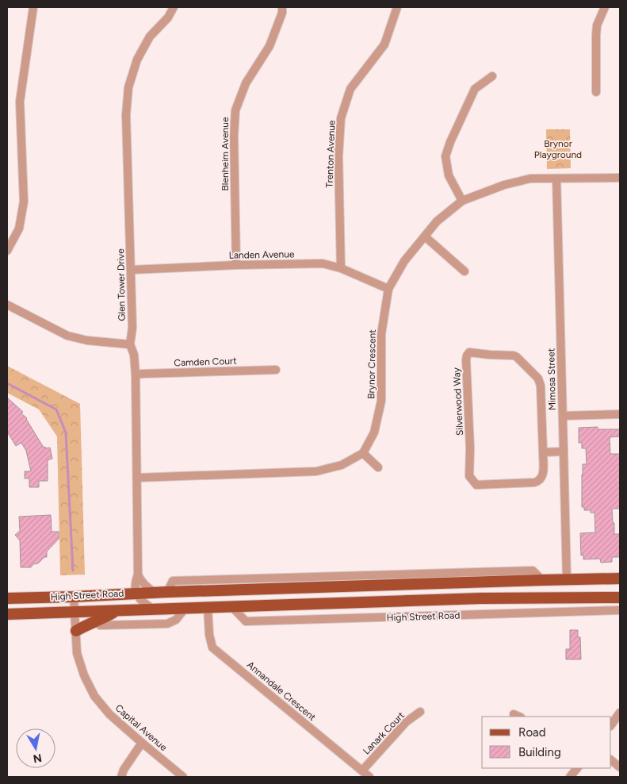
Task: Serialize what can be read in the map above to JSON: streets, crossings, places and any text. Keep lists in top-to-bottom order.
{
  "streets": {
    "main road": ["High Street Road"],
    "street": [
      "Blenheim Avenue",
      "Trenton Avenue",
      "Landen Avenue",
      "Glen Tower Drive",
      "Camden Court",
      "Brynor Crescent",
      "Mimosa Street",
      "Silverwood Way",
      "Annandale Crescent",
      "Capital Avenue",
      "Lanark Court"
    ]
  },
  "crossings": [
    ["Blenheim Avenue", "Landen Avenue"],
    ["Trenton Avenue", "Landen Avenue"],
    ["Landen Avenue", "Glen Tower Drive"],
    ["Landen Avenue", "Brynor Crescent"],
    ["Glen Tower Drive", "Camden Court"],
    ["Glen Tower Drive", "High Street Road"],
    ["Brynor Crescent", "Mimosa Street"],
    ["Mimosa Street", "High Street Road"],
    ["High Street Road", "Annandale Crescent"],
    ["High Street Road", "Capital Avenue"],
    ["Annandale Crescent", "Lanark Court"]
  ],
  "parks": ["Brynor Playground"],
  "legend": ["Road", "Building"],
  "north": "bottom"
}
